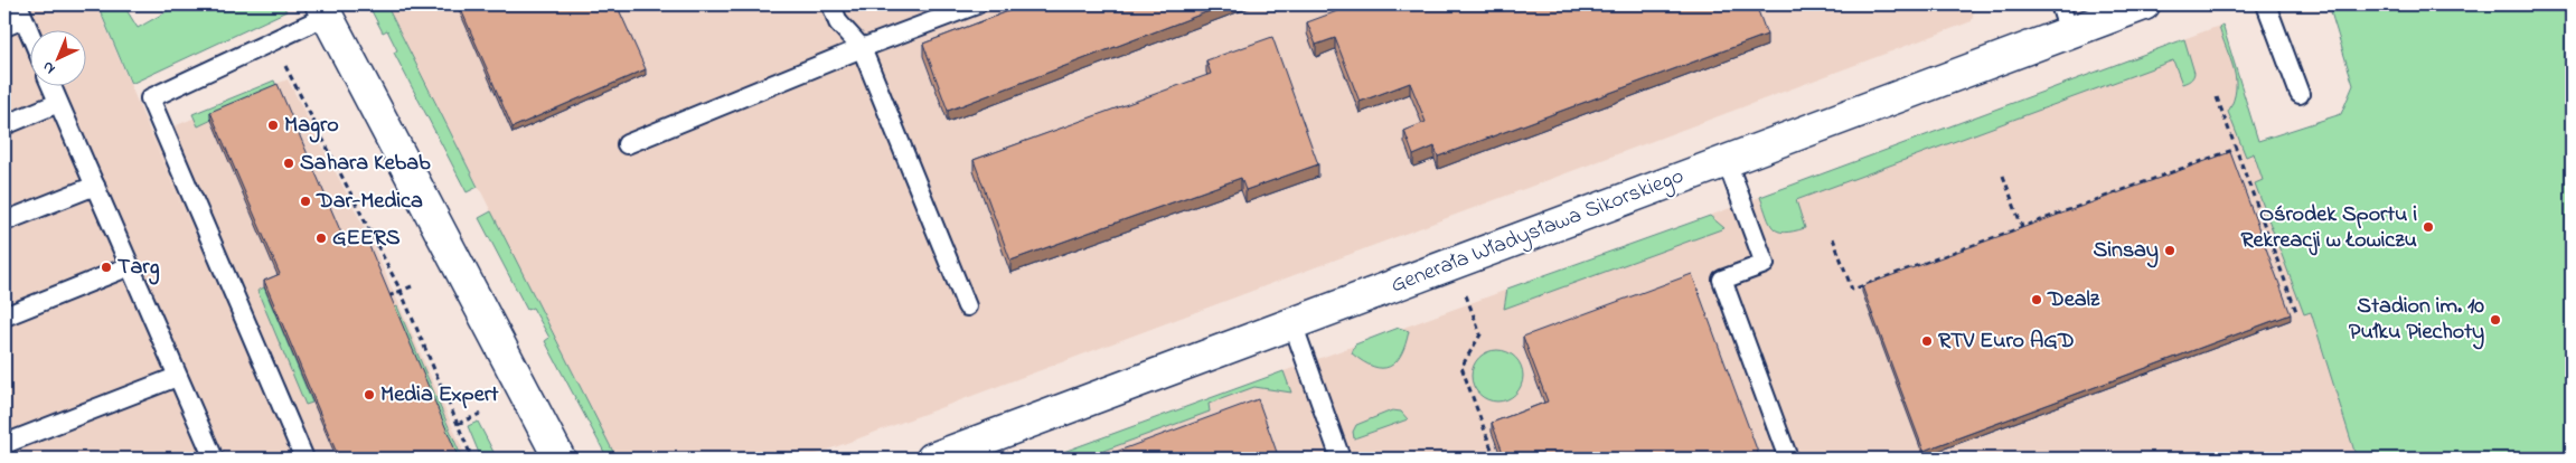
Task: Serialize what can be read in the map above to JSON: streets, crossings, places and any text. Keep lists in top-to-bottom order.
{
  "streets": {
    "street": ["Generała Władysława Sikorskiego"]
  },
  "places": [
    "Magro",
    "Sahara Kebab",
    "Dar-Medica",
    "Ośrodek Sportu i Rekreacji w Łowiczu",
    "GEERS",
    "Sinsay",
    "Targ",
    "Dealz",
    "Stadion im. 10 Pułku Piechoty",
    "RTV Euro AGD",
    "Media Expert"
  ],
  "north": "bottom left"
}
